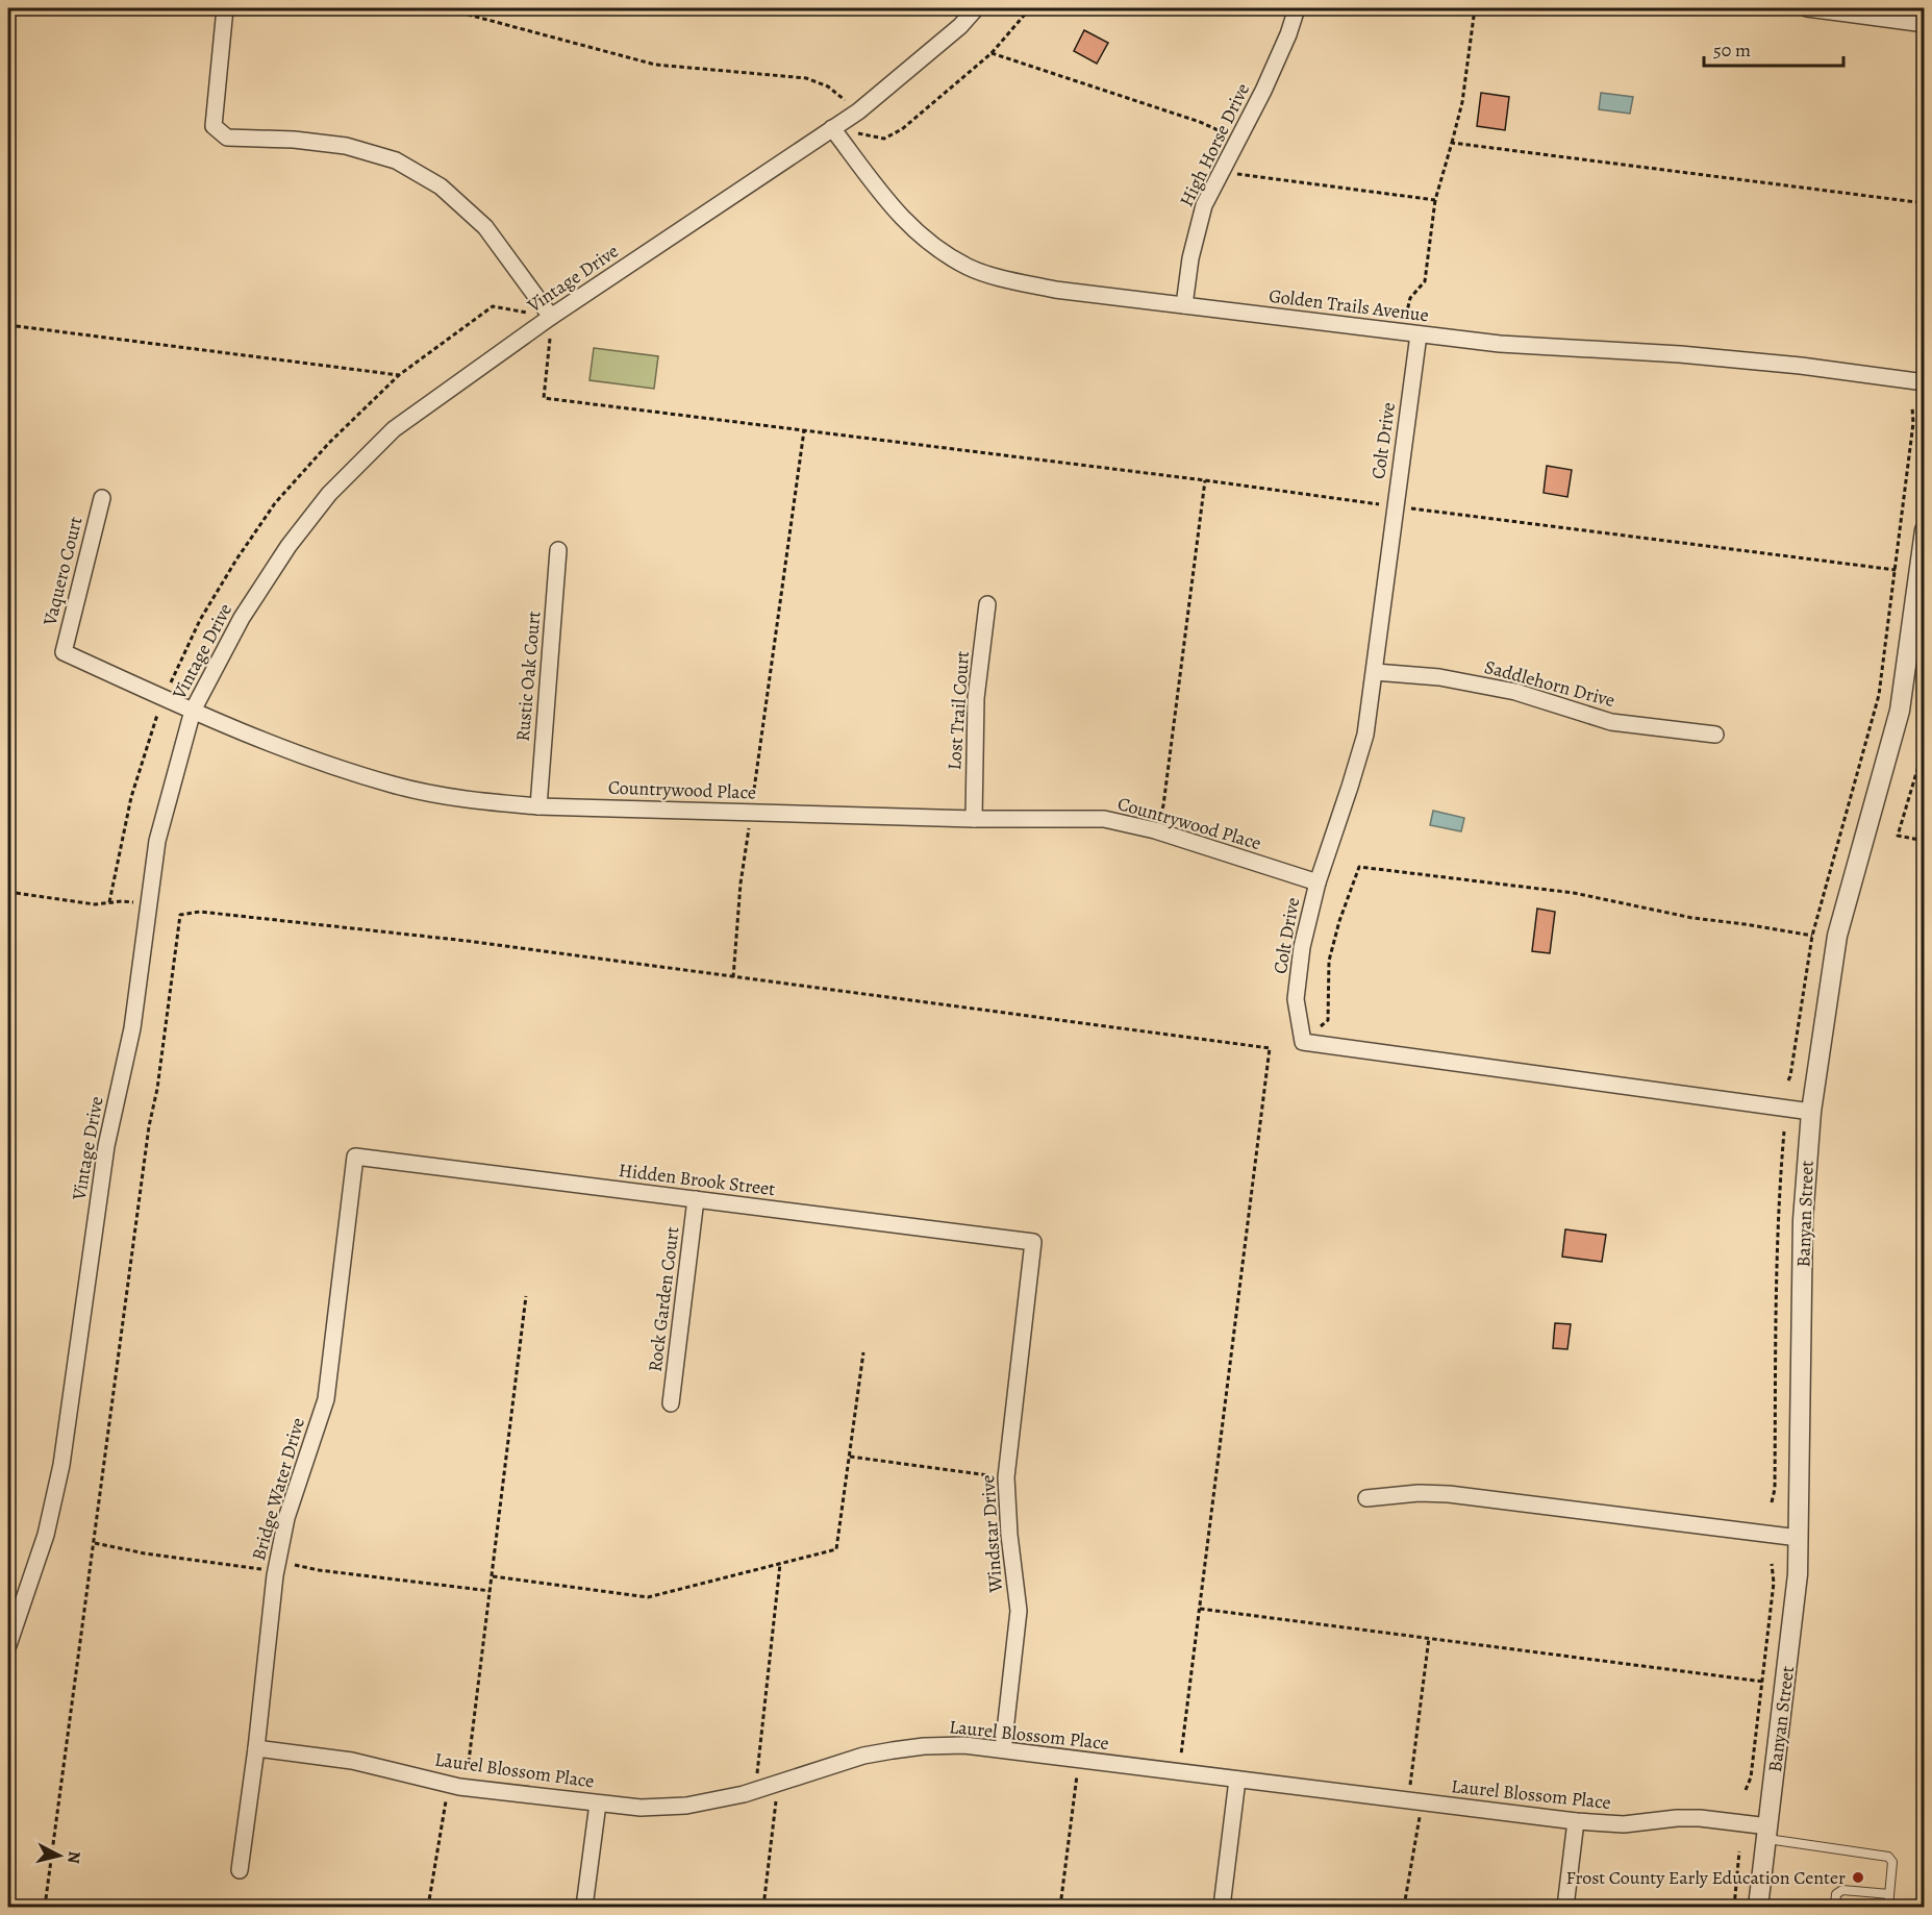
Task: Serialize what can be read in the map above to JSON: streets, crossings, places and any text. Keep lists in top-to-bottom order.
{
  "streets": {
    "street": [
      "High Horse Drive",
      "Vintage Drive",
      "Golden Trails Avenue",
      "Colt Drive",
      "Vaquero Court",
      "Rustic Oak Court",
      "Saddlehorn Drive",
      "Lost Trail Court",
      "Countrywood Place",
      "Hidden Brook Street",
      "Banyan Street",
      "Rock Garden Court",
      "Bridge Water Drive",
      "Windstar Drive",
      "Laurel Blossom Place"
    ]
  },
  "crossings": [
    ["High Horse Drive", "Golden Trails Avenue"],
    ["Vintage Drive", "Golden Trails Avenue"],
    ["Vintage Drive", "Countrywood Place"],
    ["Golden Trails Avenue", "Colt Drive"],
    ["Colt Drive", "Saddlehorn Drive"],
    ["Colt Drive", "Countrywood Place"],
    ["Vaquero Court", "Countrywood Place"],
    ["Rustic Oak Court", "Countrywood Place"],
    ["Lost Trail Court", "Countrywood Place"],
    ["Hidden Brook Street", "Rock Garden Court"],
    ["Hidden Brook Street", "Bridge Water Drive"],
    ["Hidden Brook Street", "Windstar Drive"],
    ["Banyan Street", "Laurel Blossom Place"],
    ["Bridge Water Drive", "Laurel Blossom Place"],
    ["Windstar Drive", "Laurel Blossom Place"]
  ],
  "places": ["Frost County Early Education Center"],
  "scale_bar": "50 m",
  "north": "right"
}
